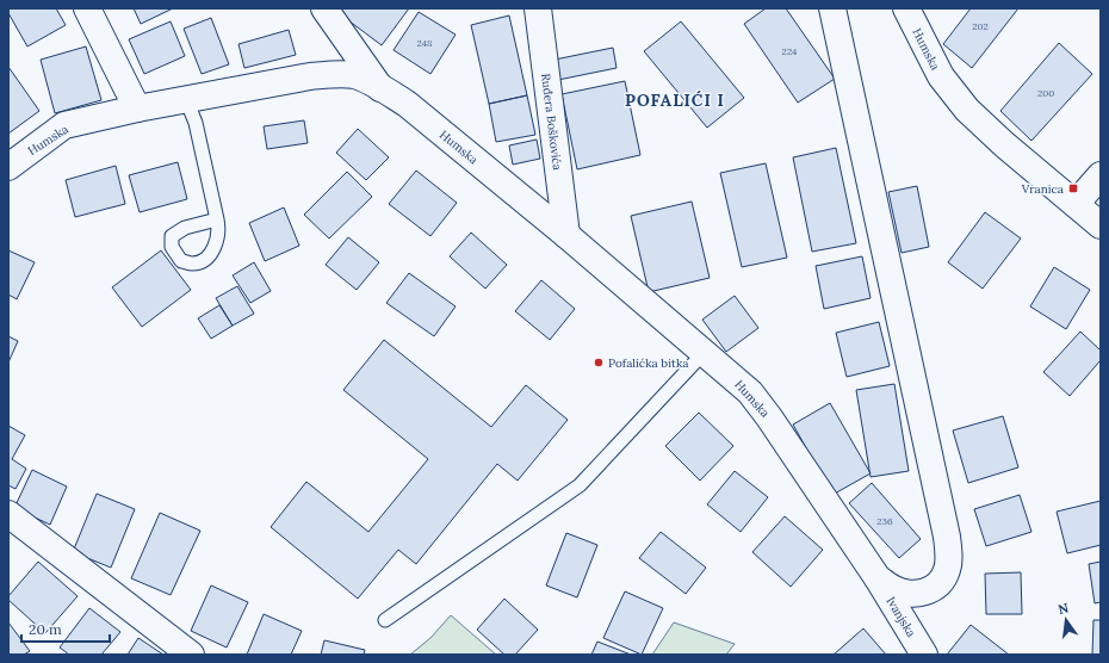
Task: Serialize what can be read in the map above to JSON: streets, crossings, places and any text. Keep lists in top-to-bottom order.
{
  "streets": {
    "street": ["Humska", "Ruđera Boškovića", "Ivanjska"]
  },
  "crossings": [
    ["Humska", "Ruđera Boškovića"],
    ["Humska", "Ivanjska"]
  ],
  "districts": ["POFALIĆI I"],
  "places": {
    "transit": ["Vranica"],
    "other": ["Pofalićka bitka"]
  },
  "house_numbers": [
    "202",
    "248",
    "224",
    "200",
    "236"
  ],
  "scale_bar": "20 m",
  "north": "top"
}
